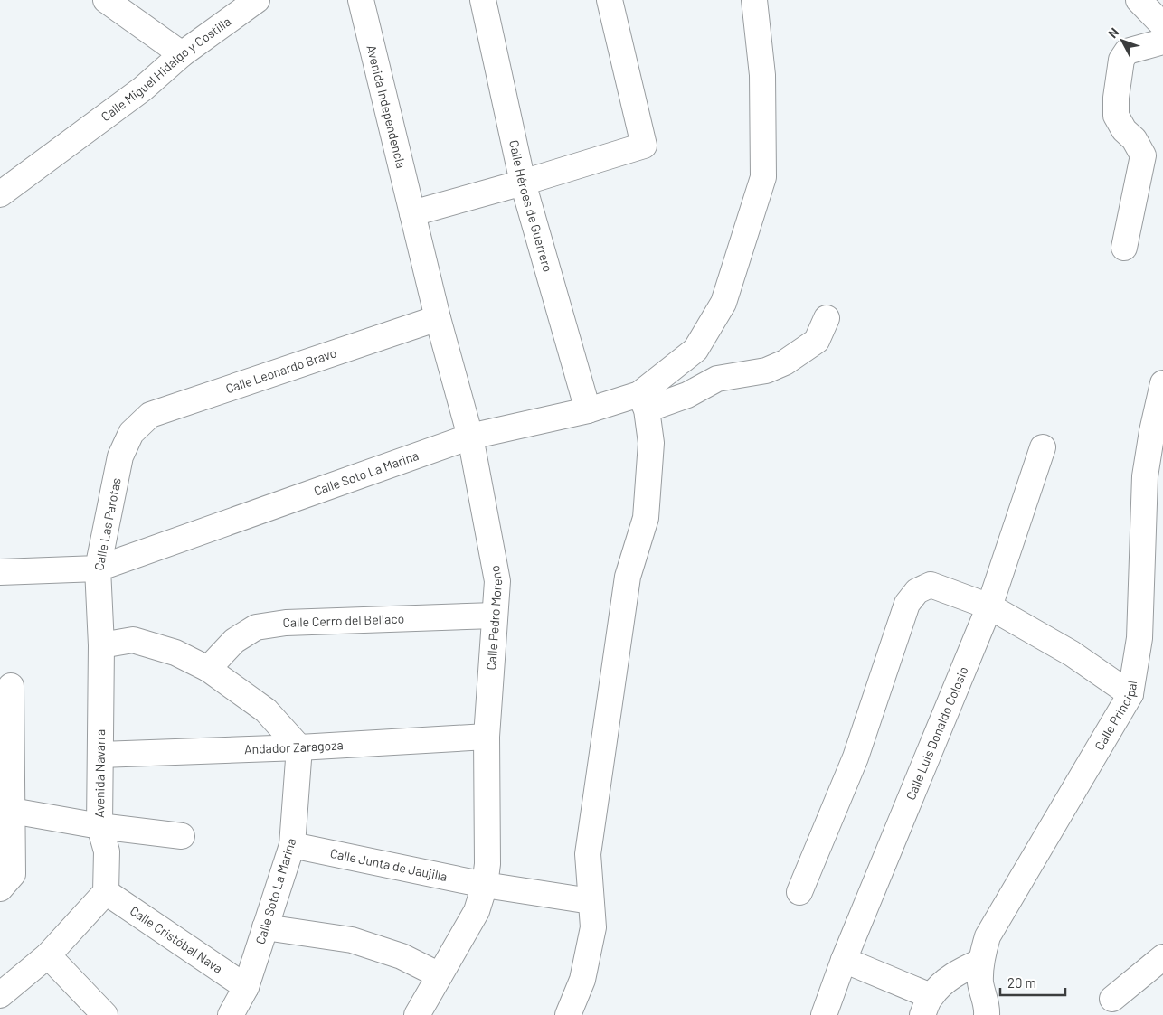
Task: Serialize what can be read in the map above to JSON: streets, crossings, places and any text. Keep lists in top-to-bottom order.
{
  "streets": {
    "street": [
      "Calle Miguel Hidalgo y Costilla",
      "Avenida Independencia",
      "Calle Héroes de Guerrero",
      "Calle Leonardo Bravo",
      "Calle Soto La Marina",
      "Calle Las Parotas",
      "Calle Pedro Moreno",
      "Calle Cerro del Bellaco",
      "Calle Principal",
      "Calle Luis Donaldo Colosio",
      "Andador Zaragoza",
      "Avenida Navarra",
      "Calle Junta de Jaujilla",
      "Calle Cristóbal Nava"
    ]
  },
  "crossings": [
    ["Avenida Independencia", "Calle Pedro Moreno"],
    ["Calle Héroes de Guerrero", "Calle Soto La Marina"],
    ["Calle Leonardo Bravo", "Calle Las Parotas"],
    ["Calle Leonardo Bravo", "Calle Pedro Moreno"],
    ["Calle Soto La Marina", "Calle Las Parotas"],
    ["Calle Soto La Marina", "Calle Pedro Moreno"],
    ["Calle Soto La Marina", "Andador Zaragoza"],
    ["Calle Soto La Marina", "Calle Junta de Jaujilla"],
    ["Calle Soto La Marina", "Calle Cristóbal Nava"],
    ["Calle Las Parotas", "Avenida Navarra"],
    ["Calle Pedro Moreno", "Calle Cerro del Bellaco"],
    ["Calle Pedro Moreno", "Andador Zaragoza"],
    ["Calle Pedro Moreno", "Calle Junta de Jaujilla"],
    ["Andador Zaragoza", "Avenida Navarra"],
    ["Avenida Navarra", "Calle Cristóbal Nava"]
  ],
  "scale_bar": "20 m",
  "north": "top left"
}
